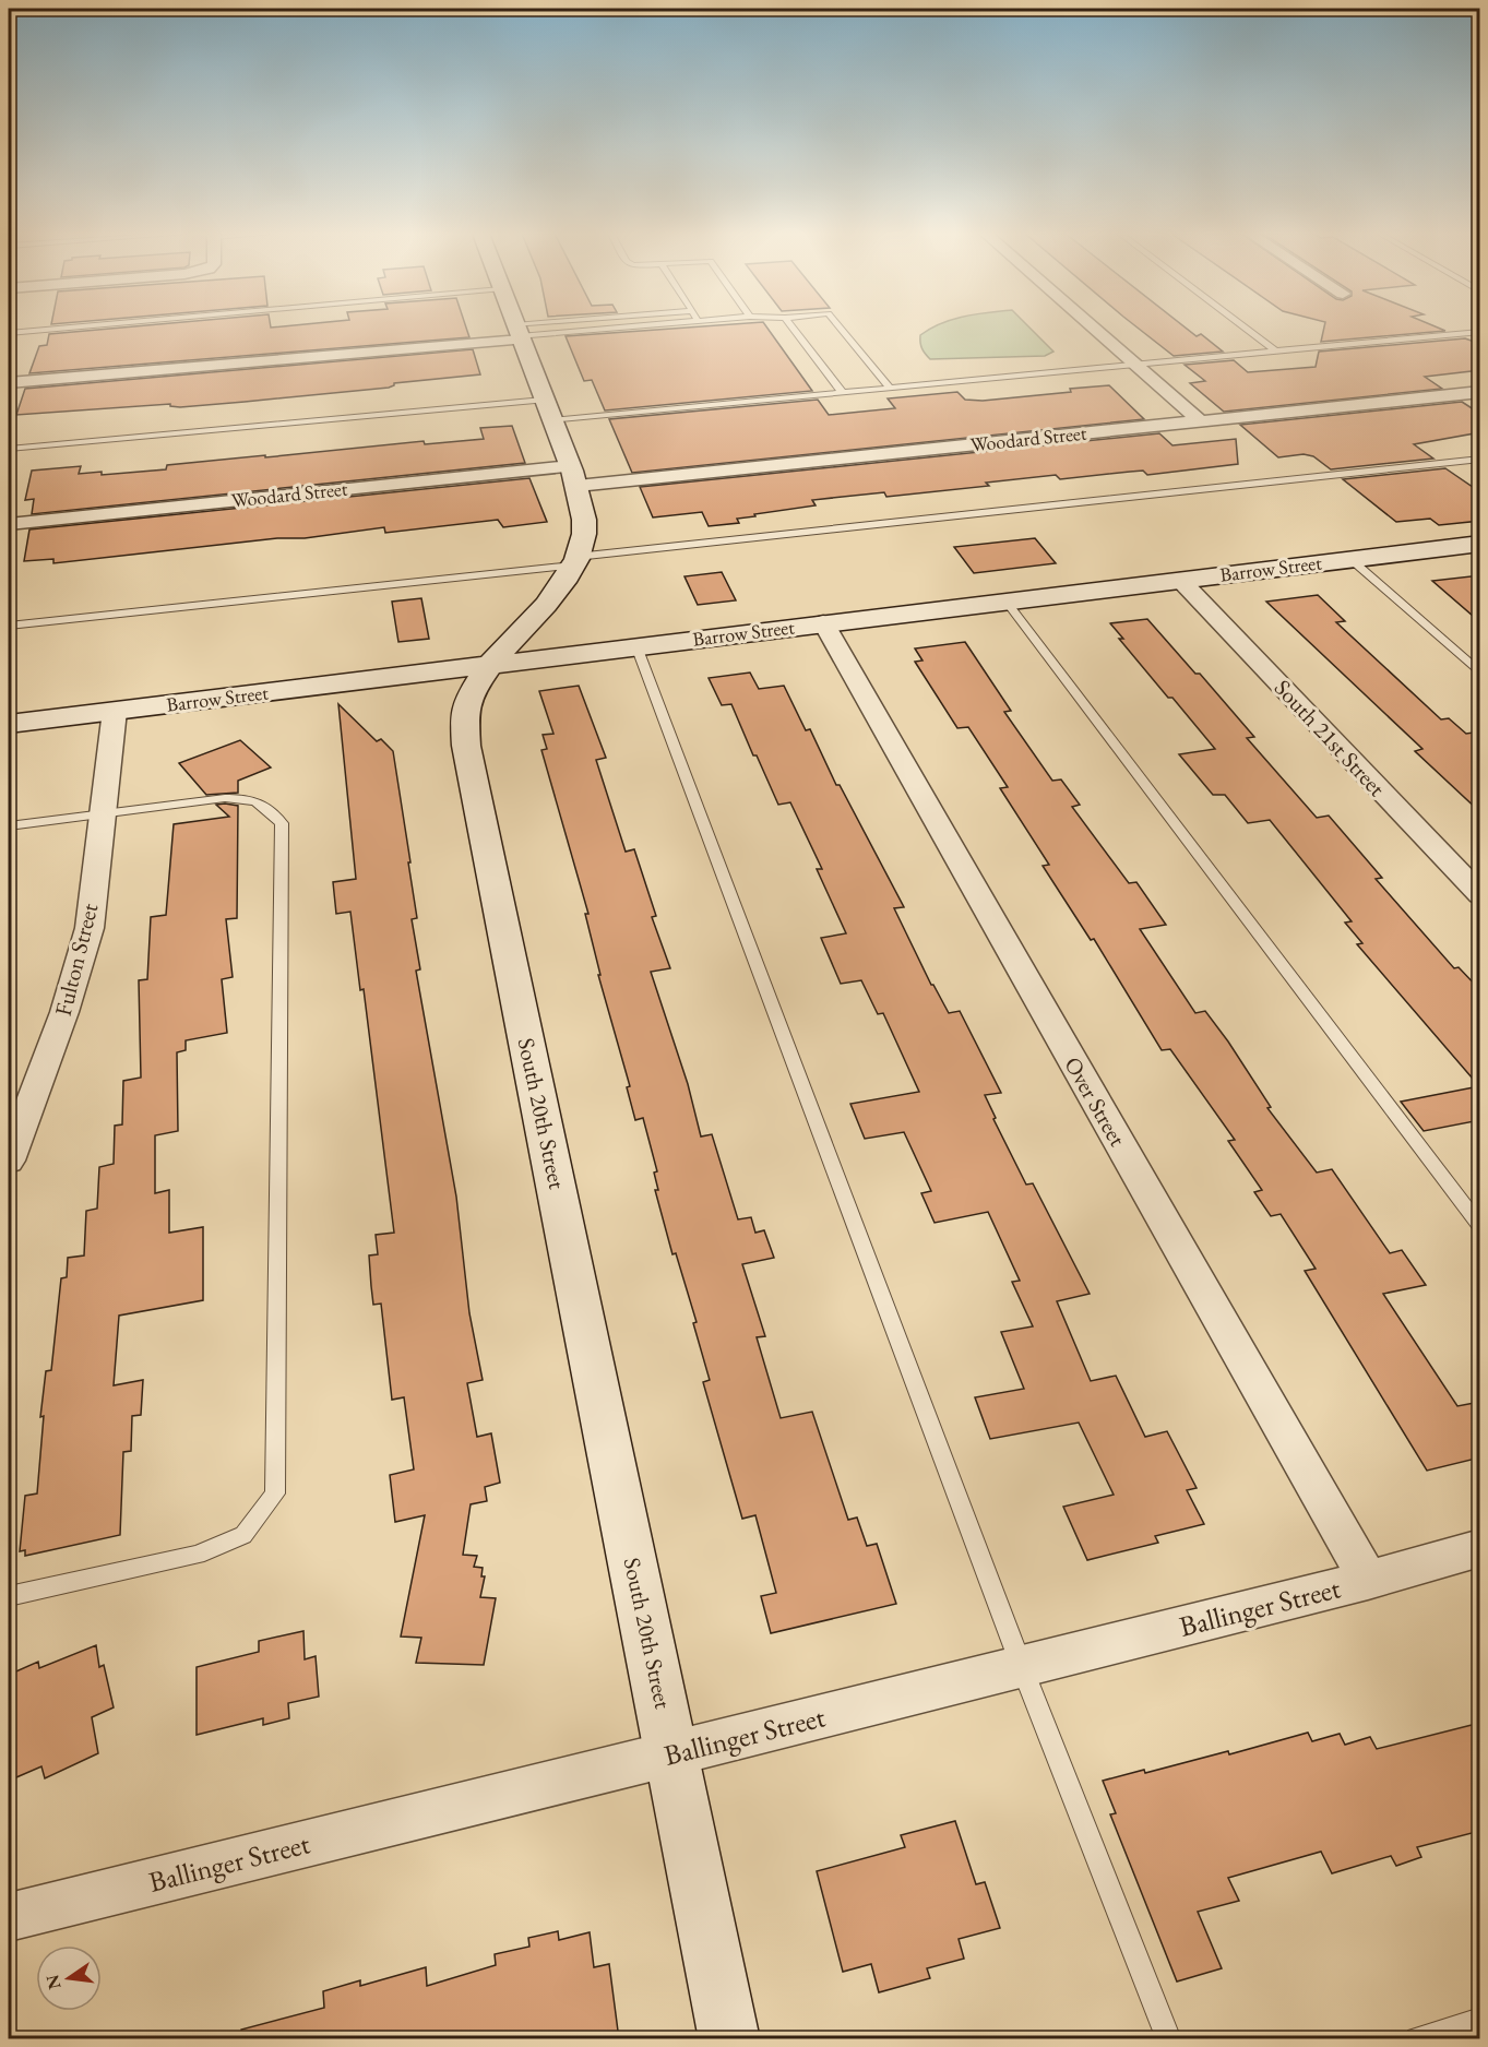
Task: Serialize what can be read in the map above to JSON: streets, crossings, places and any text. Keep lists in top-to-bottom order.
{
  "streets": {
    "street": [
      "Woodard Street",
      "Barrow Street",
      "South 21st Street",
      "Fulton Street",
      "Over Street",
      "South 20th Street",
      "Ballinger Street"
    ]
  },
  "crossings": [
    ["Woodard Street", "South 20th Street"],
    ["Barrow Street", "South 21st Street"],
    ["Barrow Street", "Fulton Street"],
    ["Barrow Street", "Over Street"],
    ["Barrow Street", "South 20th Street"],
    ["Over Street", "Ballinger Street"],
    ["South 20th Street", "Ballinger Street"]
  ],
  "north": "left"
}
